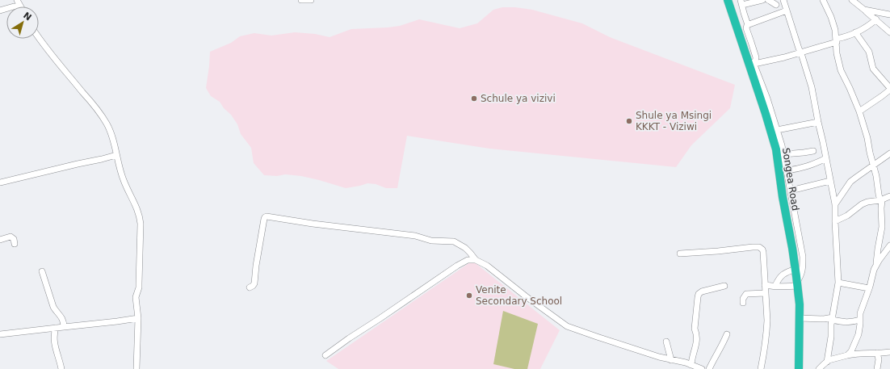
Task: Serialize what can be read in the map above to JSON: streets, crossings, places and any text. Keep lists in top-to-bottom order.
{
  "streets": {
    "highway": ["Songea Road"]
  },
  "places": ["Schule ya vizivi", "Shule ya Msingi KKKT - Viziwi", "Venite Secondary School"],
  "north": "top right"
}
